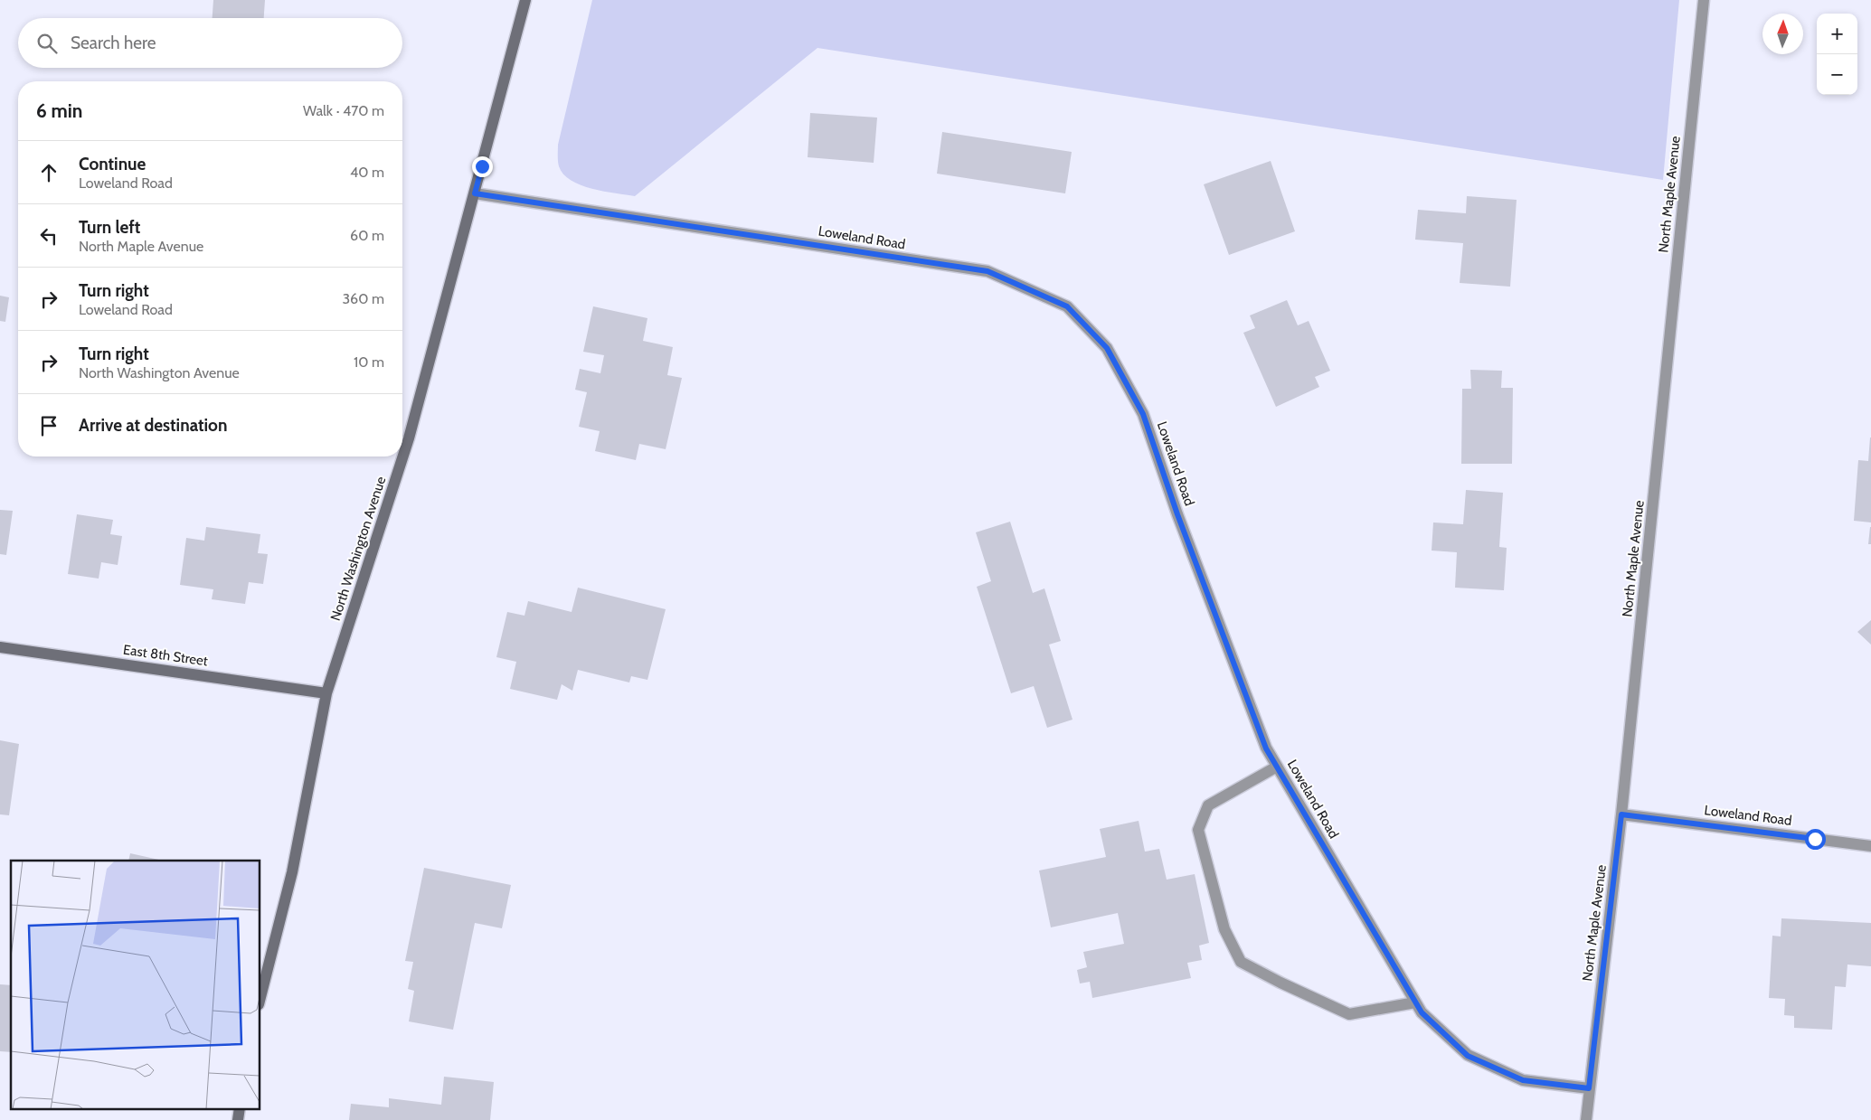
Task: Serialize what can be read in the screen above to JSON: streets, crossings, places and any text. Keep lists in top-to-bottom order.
{
  "streets": {
    "main road": ["North Washington Avenue", "East 8th Street"],
    "street": ["North Maple Avenue", "Loweland Road"]
  },
  "crossings": [
    ["North Maple Avenue", "Loweland Road"],
    ["Loweland Road", "North Washington Avenue"],
    ["North Washington Avenue", "East 8th Street"]
  ],
  "north": "top",
  "page": {
    "map_buttons": ["+", "−"],
    "search": "Search here",
    "heading": ["6 min", "Walk · 470 m"],
    "list": [
      ["Continue", "Loweland Road", "40 m"],
      ["Turn left", "North Maple Avenue", "60 m"],
      ["Turn right", "Loweland Road", "360 m"],
      ["Turn right", "North Washington Avenue", "10 m"],
      "Arrive at destination"
    ]
  }
}
